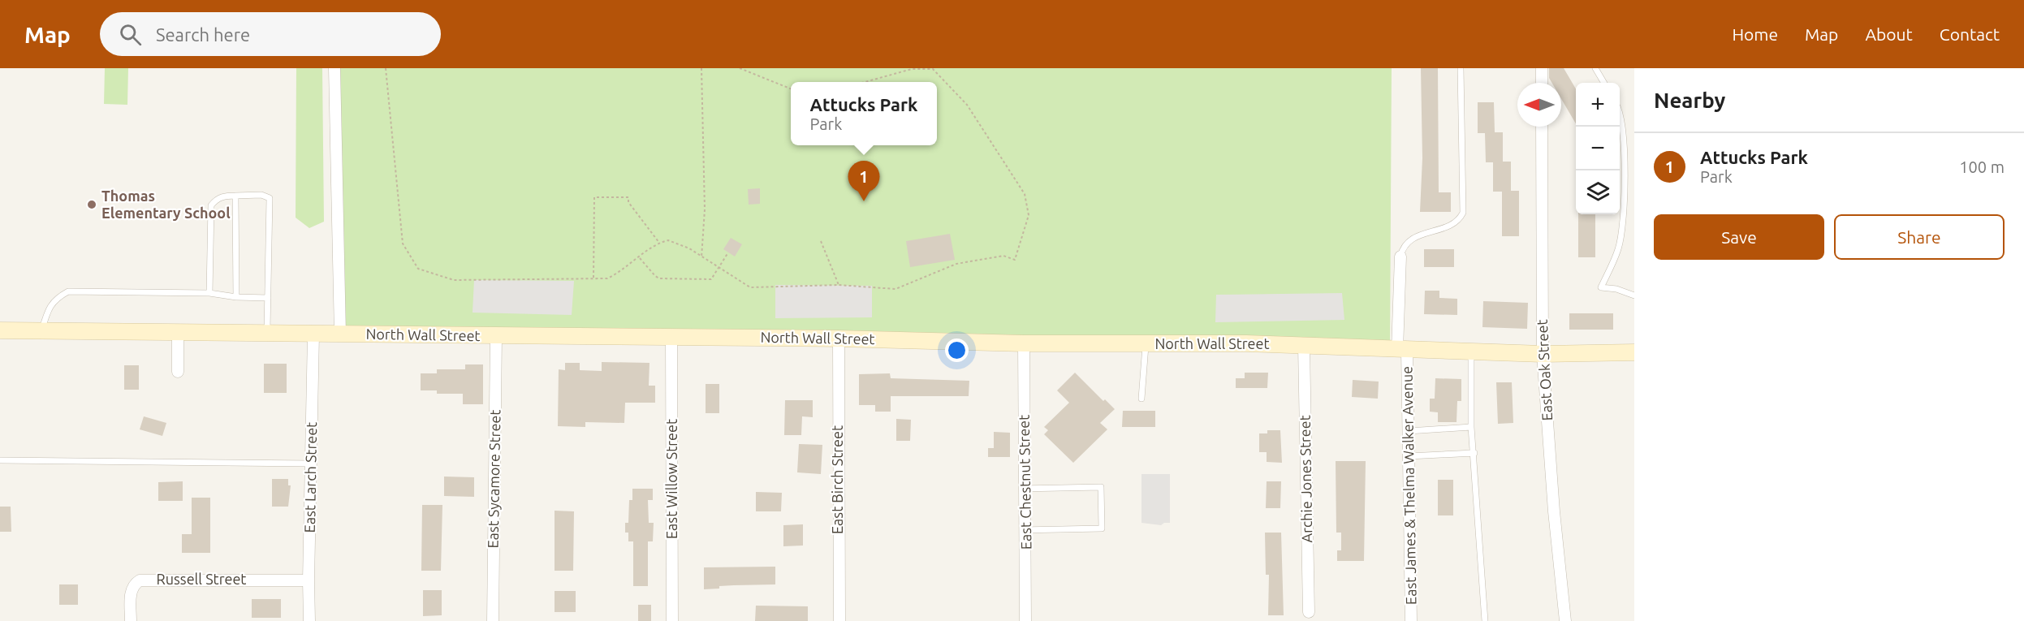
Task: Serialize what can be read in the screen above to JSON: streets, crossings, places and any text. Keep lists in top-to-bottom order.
{
  "streets": {
    "street": [
      "North Wall Street",
      "East Oak Street",
      "East Larch Street",
      "East Sycamore Street",
      "East Willow Street",
      "Archie Jones Street",
      "East Birch Street",
      "East Chestnut Street",
      "East James & Thelma Walker Avenue",
      "Russell Street"
    ]
  },
  "crossings": [
    ["North Wall Street", "East Oak Street"],
    ["North Wall Street", "East Larch Street"],
    ["North Wall Street", "East Sycamore Street"],
    ["North Wall Street", "East Willow Street"],
    ["North Wall Street", "Archie Jones Street"],
    ["North Wall Street", "East Birch Street"],
    ["North Wall Street", "East Chestnut Street"],
    ["North Wall Street", "East James & Thelma Walker Avenue"],
    ["East Larch Street", "Russell Street"]
  ],
  "places": ["Thomas Elementary School"],
  "north": "left",
  "page": {
    "header": "Map",
    "search": "Search here",
    "nav": [
      "Home",
      "Map",
      "About",
      "Contact"
    ],
    "heading": "Nearby",
    "popup": ["Attucks Park", "Park"],
    "map_buttons": ["+", "−"],
    "list": [
      {
        "mark": "1",
        "name": "Attucks Park",
        "note": "Park",
        "value": "100 m"
      }
    ],
    "pins": "1",
    "buttons": ["Save", "Share"]
  }
}
